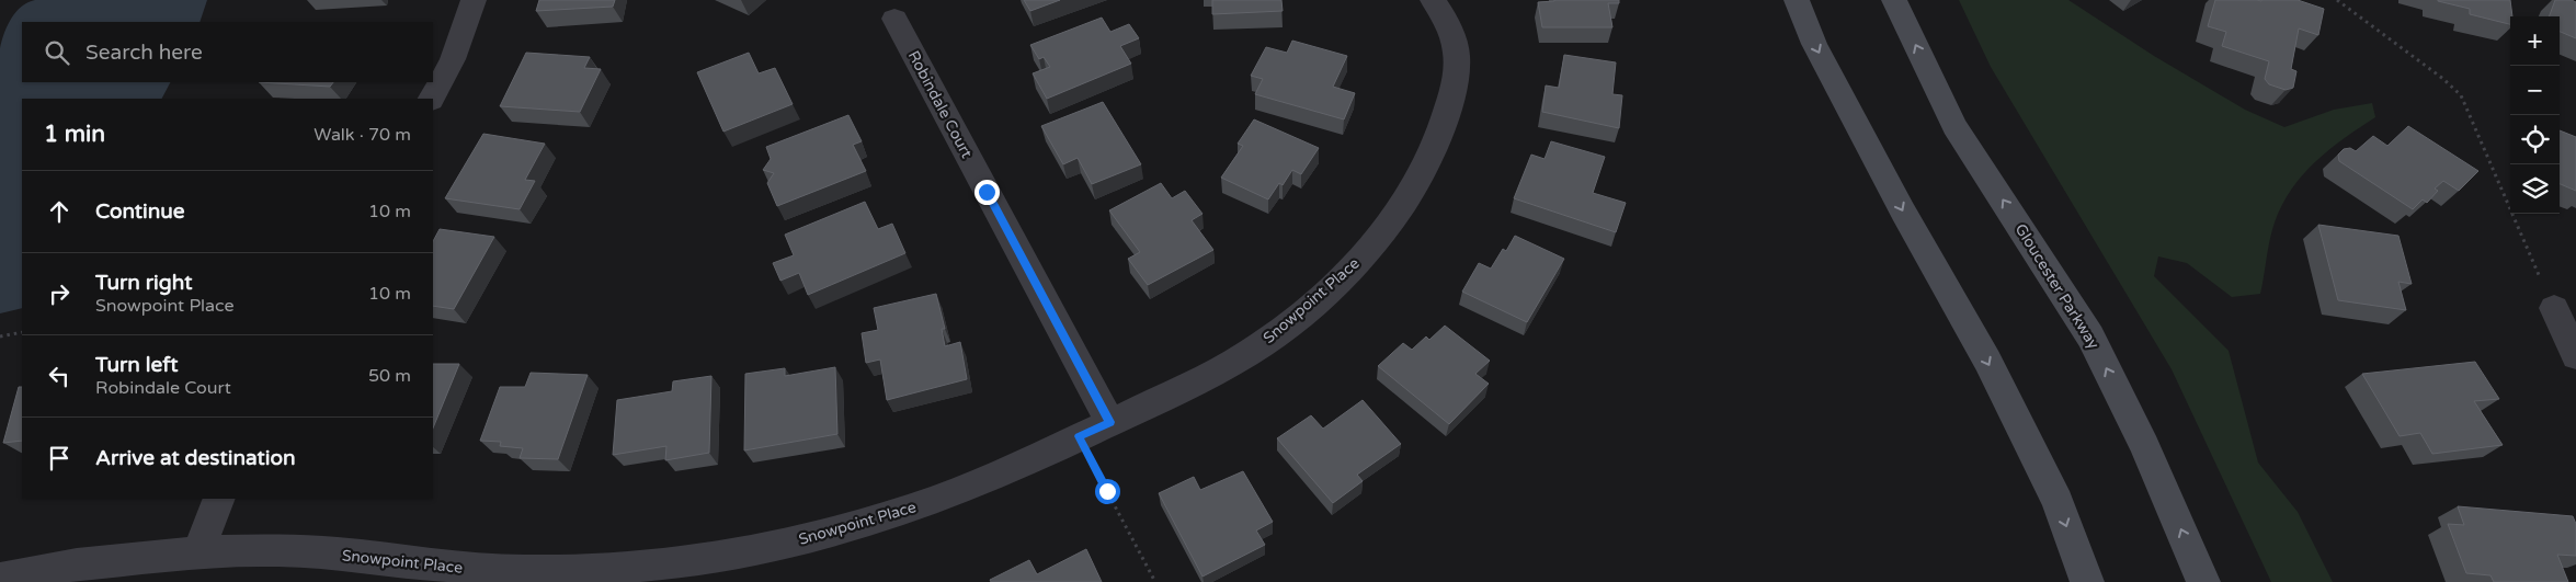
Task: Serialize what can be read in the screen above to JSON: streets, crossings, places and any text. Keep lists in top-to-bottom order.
{
  "streets": {
    "main road": ["Gloucester Parkway"],
    "street": ["Robindale Court", "Snowpoint Place"]
  },
  "crossings": [
    ["Robindale Court", "Snowpoint Place"]
  ],
  "page": {
    "map_buttons": ["+", "−"],
    "search": "Search here",
    "heading": ["1 min", "Walk · 70 m"],
    "list": [
      ["Continue", "10 m"],
      ["Turn right", "Snowpoint Place", "10 m"],
      ["Turn left", "Robindale Court", "50 m"],
      "Arrive at destination"
    ]
  }
}
